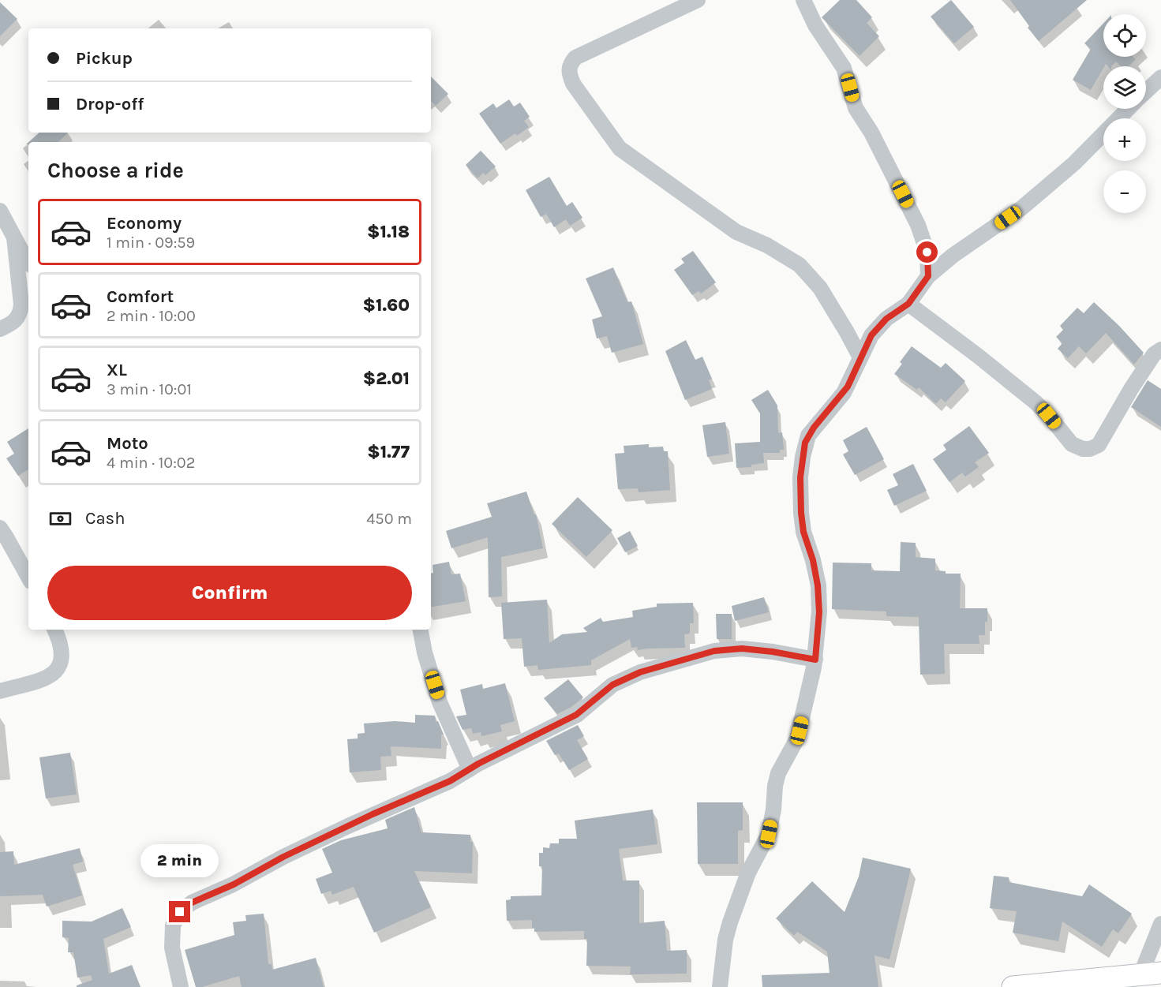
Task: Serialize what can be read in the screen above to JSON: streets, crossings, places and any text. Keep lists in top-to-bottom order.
{
  "page": {
    "map_buttons": ["+", "−"],
    "banner": ["Pickup", "Drop-off"],
    "heading": "Choose a ride",
    "list": [
      {
        "name": "Economy",
        "note": "1 min · 09:59",
        "value": "$1.18"
      },
      {
        "name": "Comfort",
        "note": "2 min · 10:00",
        "value": "$1.60"
      },
      {
        "name": "XL",
        "note": "3 min · 10:01",
        "value": "$2.01"
      },
      {
        "name": "Moto",
        "note": "4 min · 10:02",
        "value": "$1.77"
      }
    ],
    "pay": ["Cash", "450 m"],
    "buttons": "Confirm",
    "bubble": "2 min"
  }
}
